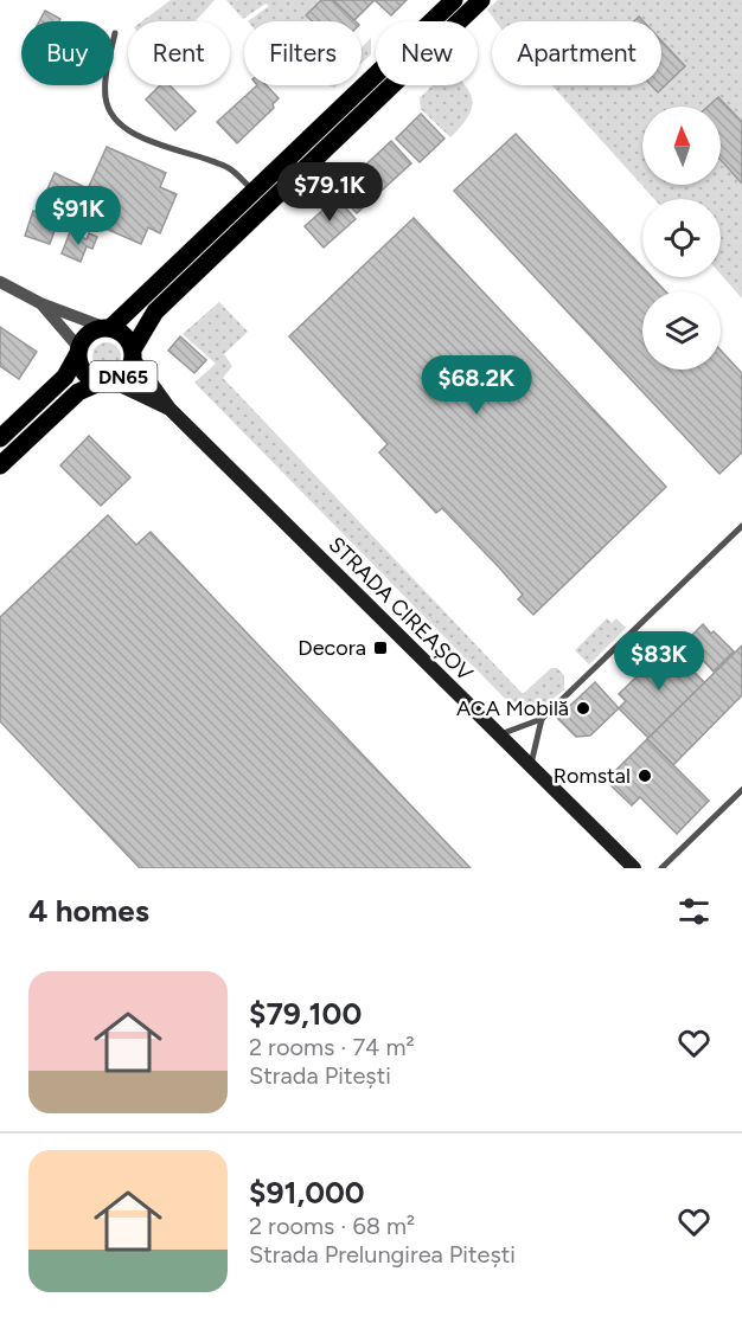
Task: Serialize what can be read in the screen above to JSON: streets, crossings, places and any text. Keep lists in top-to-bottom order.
{
  "streets": {
    "main road": ["DN65", "STRADA CIREAȘOV"]
  },
  "crossings": [
    ["DN65", "STRADA CIREAȘOV"]
  ],
  "places": {
    "transit": ["Decora"],
    "other": ["ACA Mobilă", "Romstal"]
  },
  "north": "top",
  "page": {
    "chip": [
      "Buy",
      "Rent",
      "Filters",
      "New",
      "Apartment"
    ],
    "price": [
      "$79.1K",
      "$91K",
      "$68.2K",
      "$83K"
    ],
    "heading": "4 homes",
    "list": [
      {
        "name": "$79,100",
        "note": "2 rooms · 74 m² · Strada Pitești"
      },
      {
        "name": "$91,000",
        "note": "2 rooms · 68 m² · Strada Prelungirea Pitești"
      }
    ]
  }
}
